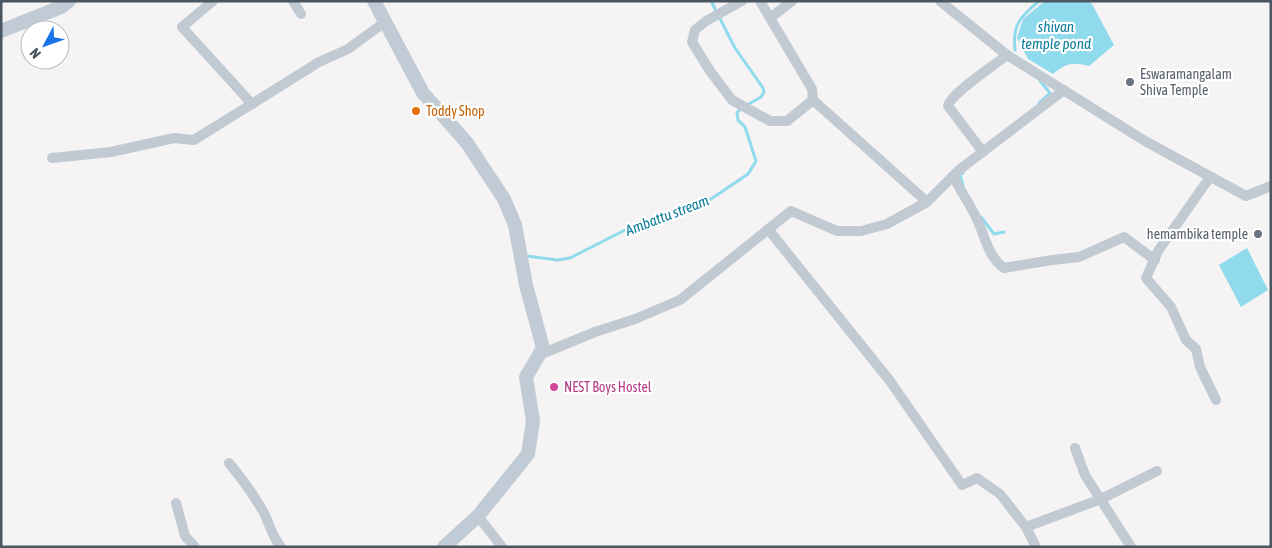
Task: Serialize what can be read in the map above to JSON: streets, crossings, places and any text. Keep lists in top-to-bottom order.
{
  "water": ["shivan temple pond", "Ambattu stream"],
  "places": [
    "Eswaramangalam Shiva Temple",
    "Toddy Shop",
    "hemambika temple",
    "NEST Boys Hostel"
  ],
  "north": "bottom left"
}
